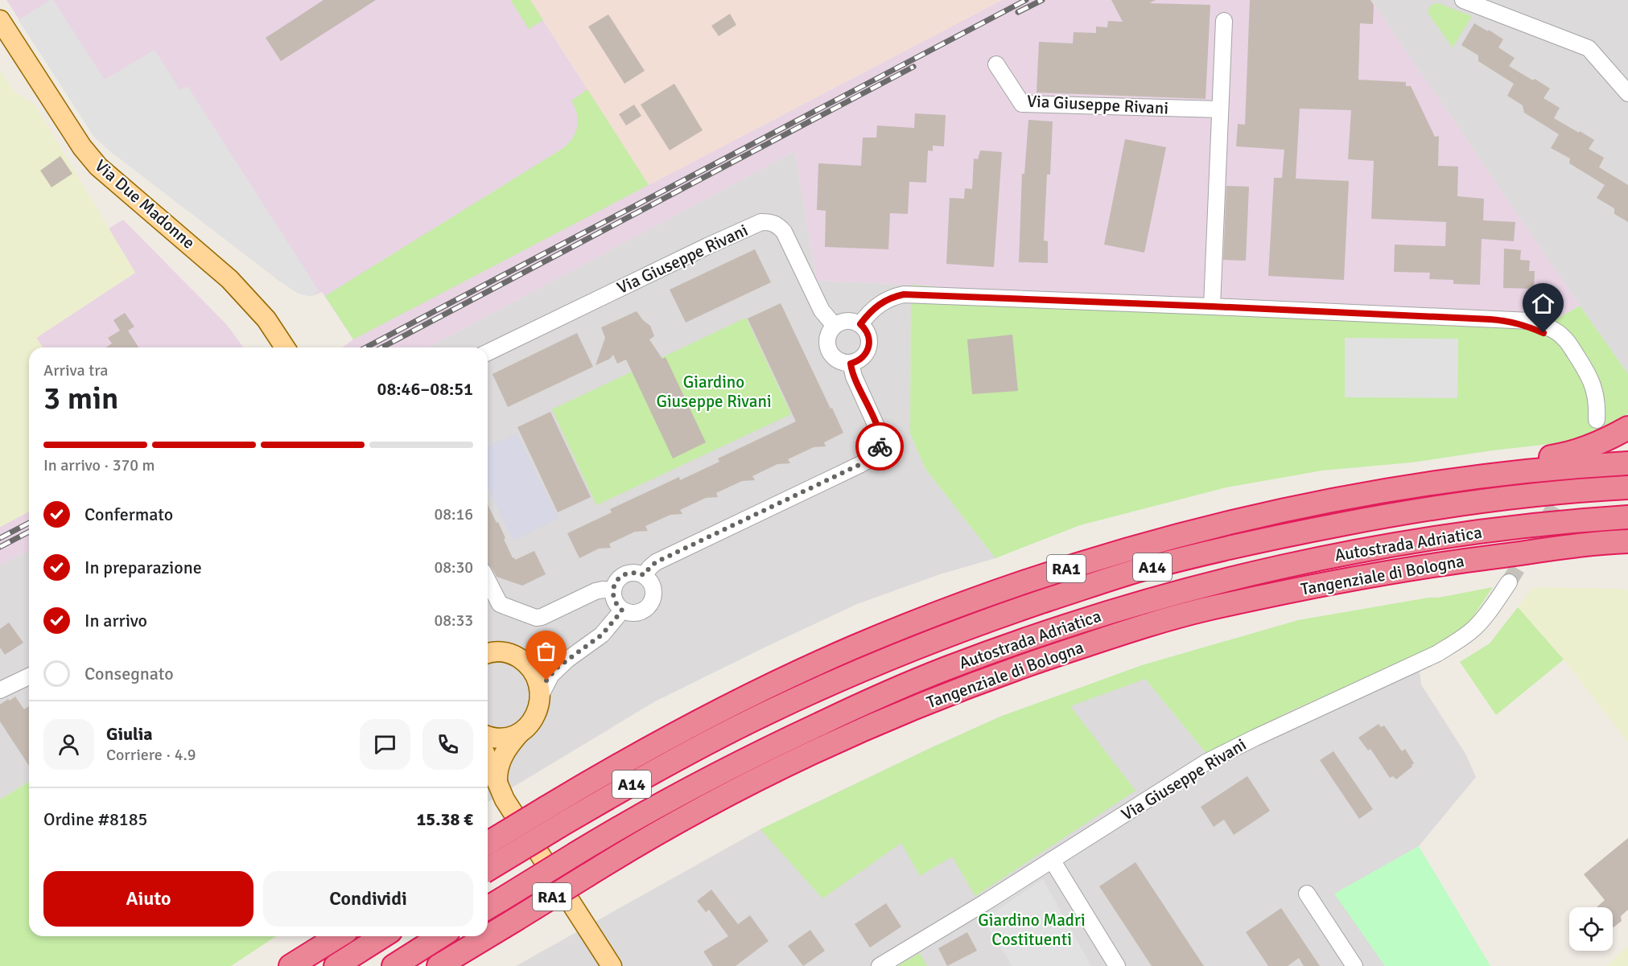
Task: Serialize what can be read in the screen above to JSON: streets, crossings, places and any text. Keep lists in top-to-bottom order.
{
  "streets": {
    "highway": [
      "Autostrada Adriatica",
      "A14",
      "RA1",
      "Tangenziale di Bologna"
    ],
    "main road": ["Via Due Madonne"],
    "street": ["Via Giuseppe Rivani"]
  },
  "parks": ["Giardino Giuseppe Rivani", "Giardino Madri Costituenti"],
  "page": {
    "heading": ["3 min", "Arriva tra", "08:46–08:51"],
    "panel": [
      "Giulia",
      "Corriere · 4.9",
      "Ordine #8185",
      "15.38 €"
    ],
    "bar": "In arrivo · 370 m",
    "list": [
      ["Confermato", "08:16"],
      ["In preparazione", "08:30"],
      ["In arrivo", "08:33"],
      "Consegnato"
    ],
    "buttons": ["Aiuto", "Condividi"]
  }
}
